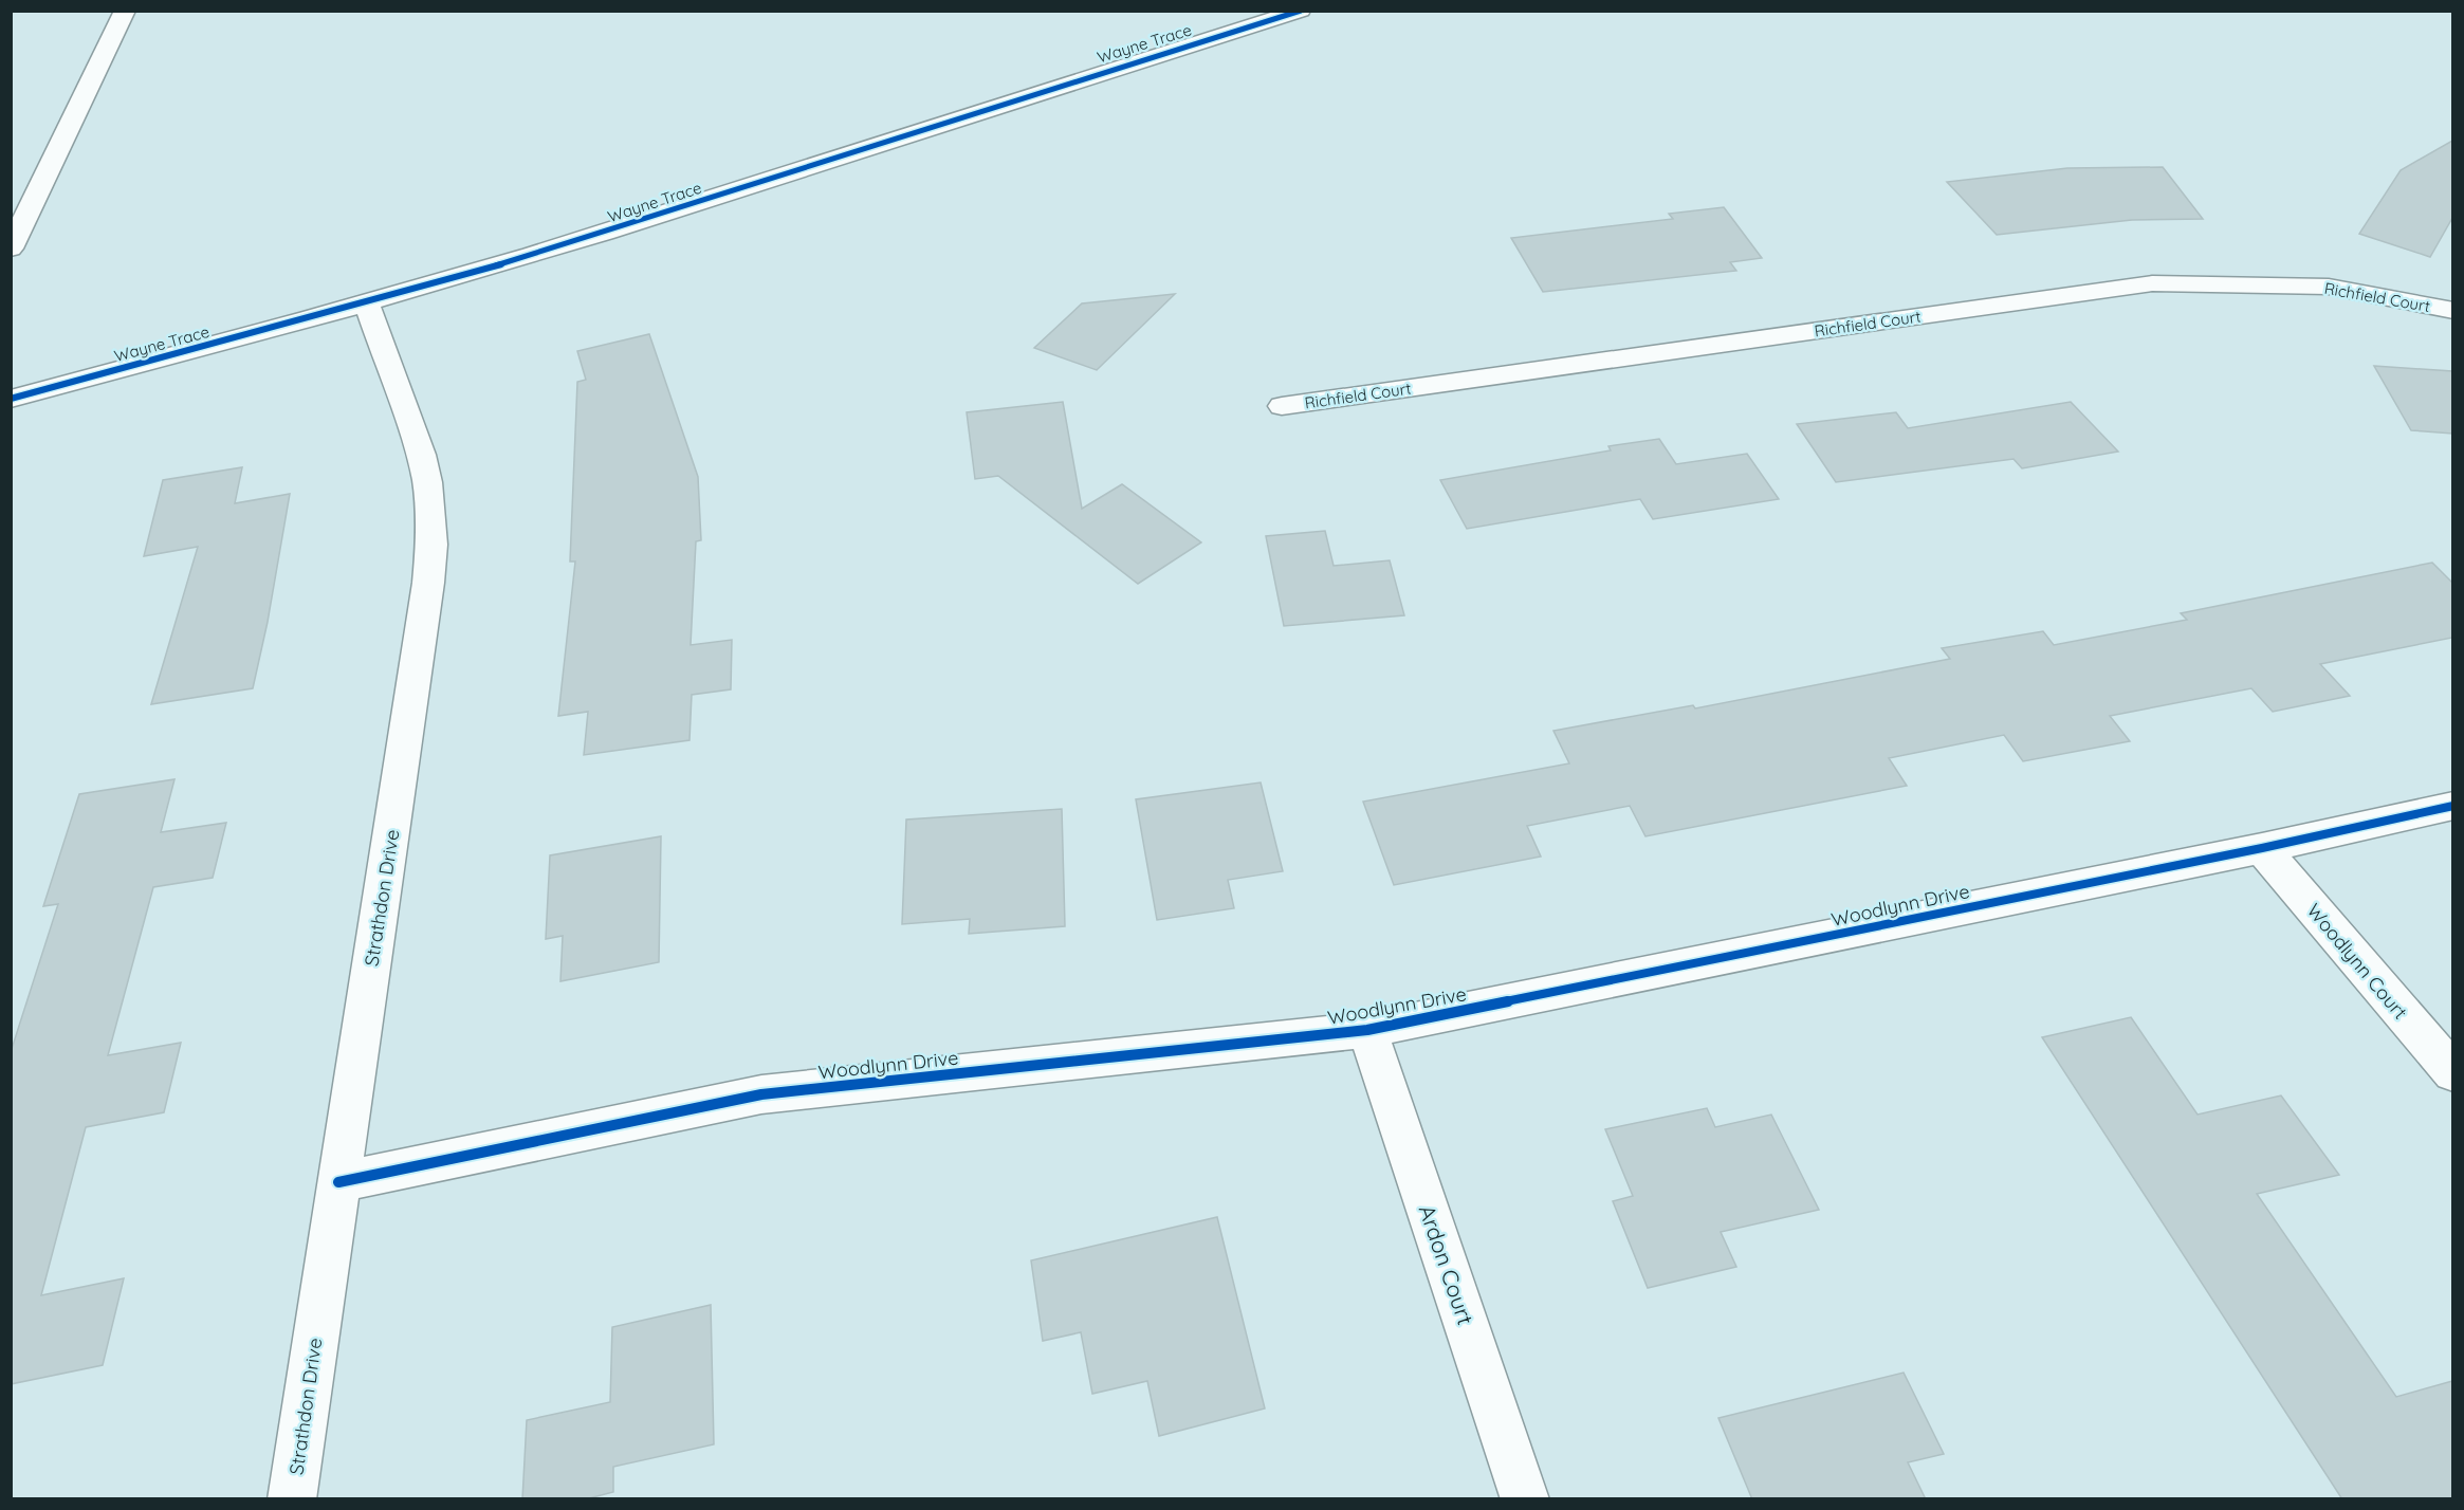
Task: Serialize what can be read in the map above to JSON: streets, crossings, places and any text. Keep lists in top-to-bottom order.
{
  "streets": {
    "street": [
      "Wayne Trace",
      "Richfield Court",
      "Strathdon Drive",
      "Woodlynn Drive",
      "Woodlynn Court",
      "Ardon Court"
    ]
  },
  "crossings": [
    ["Wayne Trace", "Strathdon Drive"],
    ["Strathdon Drive", "Woodlynn Drive"],
    ["Woodlynn Drive", "Woodlynn Court"],
    ["Woodlynn Drive", "Ardon Court"]
  ]
}
